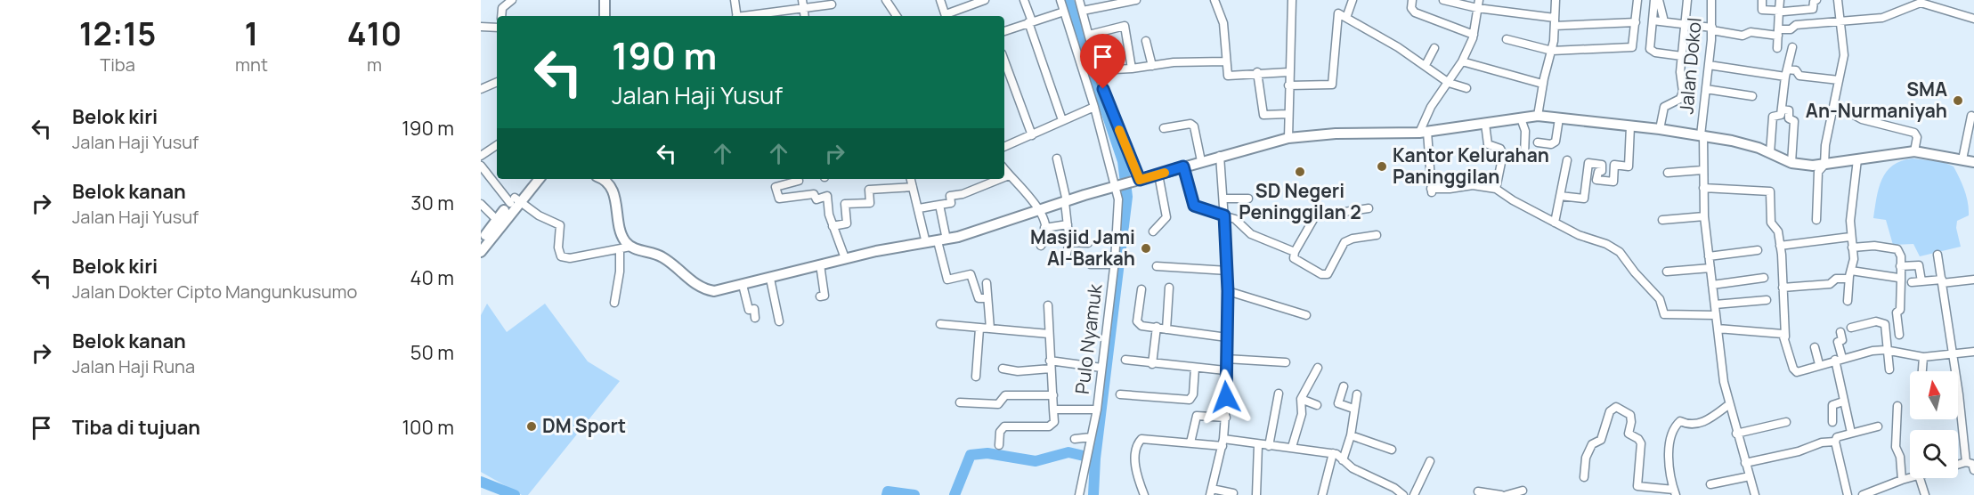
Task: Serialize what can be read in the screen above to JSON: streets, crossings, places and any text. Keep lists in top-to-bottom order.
{
  "streets": {
    "street": ["Jalan Dokol", "Pulo Nyamuk"]
  },
  "places": [
    "SMA An-Nurmaniyah",
    "Kantor Kelurahan Paninggilan",
    "SD Negeri Peninggilan 2",
    "Masjid Jami Al-Barkah",
    "DM Sport"
  ],
  "north": "top",
  "page": {
    "eta": [
      "12:15",
      "Tiba",
      "1",
      "mnt",
      "410",
      "m"
    ],
    "turn": ["190 m", "Jalan Haji Yusuf"],
    "list": [
      {
        "name": "Belok kiri",
        "note": "Jalan Haji Yusuf",
        "value": "190 m"
      },
      {
        "name": "Belok kanan",
        "note": "Jalan Haji Yusuf",
        "value": "30 m"
      },
      {
        "name": "Belok kiri",
        "note": "Jalan Dokter Cipto Mangunkusumo",
        "value": "40 m"
      },
      {
        "name": "Belok kanan",
        "note": "Jalan Haji Runa",
        "value": "50 m"
      },
      {
        "name": "Tiba di tujuan",
        "value": "100 m"
      }
    ]
  }
}
